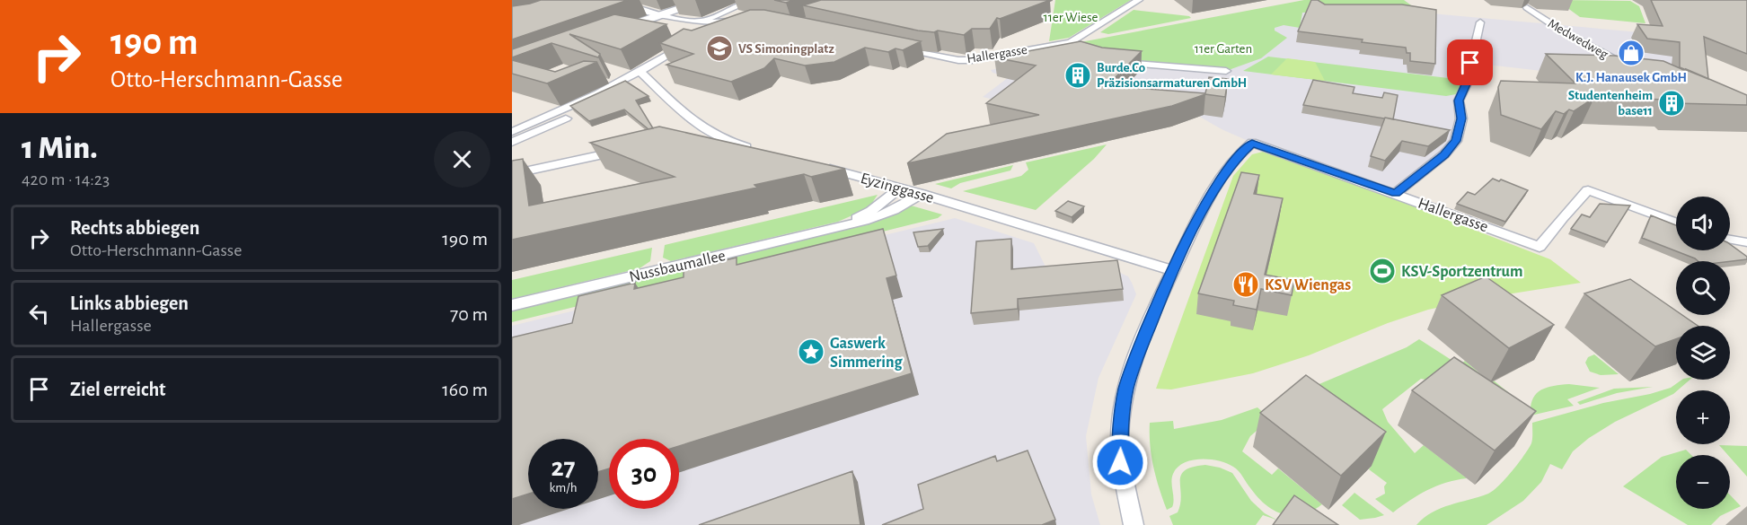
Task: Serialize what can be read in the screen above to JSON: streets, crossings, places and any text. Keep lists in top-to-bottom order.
{
  "streets": {
    "street": [
      "Medwedweg",
      "Hallergasse",
      "Eyzinggasse",
      "Nussbaumallee"
    ]
  },
  "crossings": [
    ["Eyzinggasse", "Nussbaumallee"]
  ],
  "parks": ["11er Wiese", "11er Garten"],
  "places": {
    "school or university": ["VS Simoningplatz"],
    "shop": ["K.J. Hanausek GmbH"],
    "building": ["Burde.Co Präzisionsarmaturen GmbH", "Studentenheim base11"],
    "sports": ["KSV-Sportzentrum"],
    "restaurant": ["KSV Wiengas"],
    "place": ["Gaswerk Simmering"]
  },
  "page": {
    "turn": ["190 m", "Otto-Herschmann-Gasse"],
    "heading": ["1 Min.", "420 m · 14:23"],
    "map_buttons": ["+", "−"],
    "list": [
      {
        "name": "Rechts abbiegen",
        "note": "Otto-Herschmann-Gasse",
        "value": "190 m"
      },
      {
        "name": "Links abbiegen",
        "note": "Hallergasse",
        "value": "70 m"
      },
      {
        "name": "Ziel erreicht",
        "value": "160 m"
      }
    ],
    "speed": "27 km/h",
    "limit": "30"
  }
}
